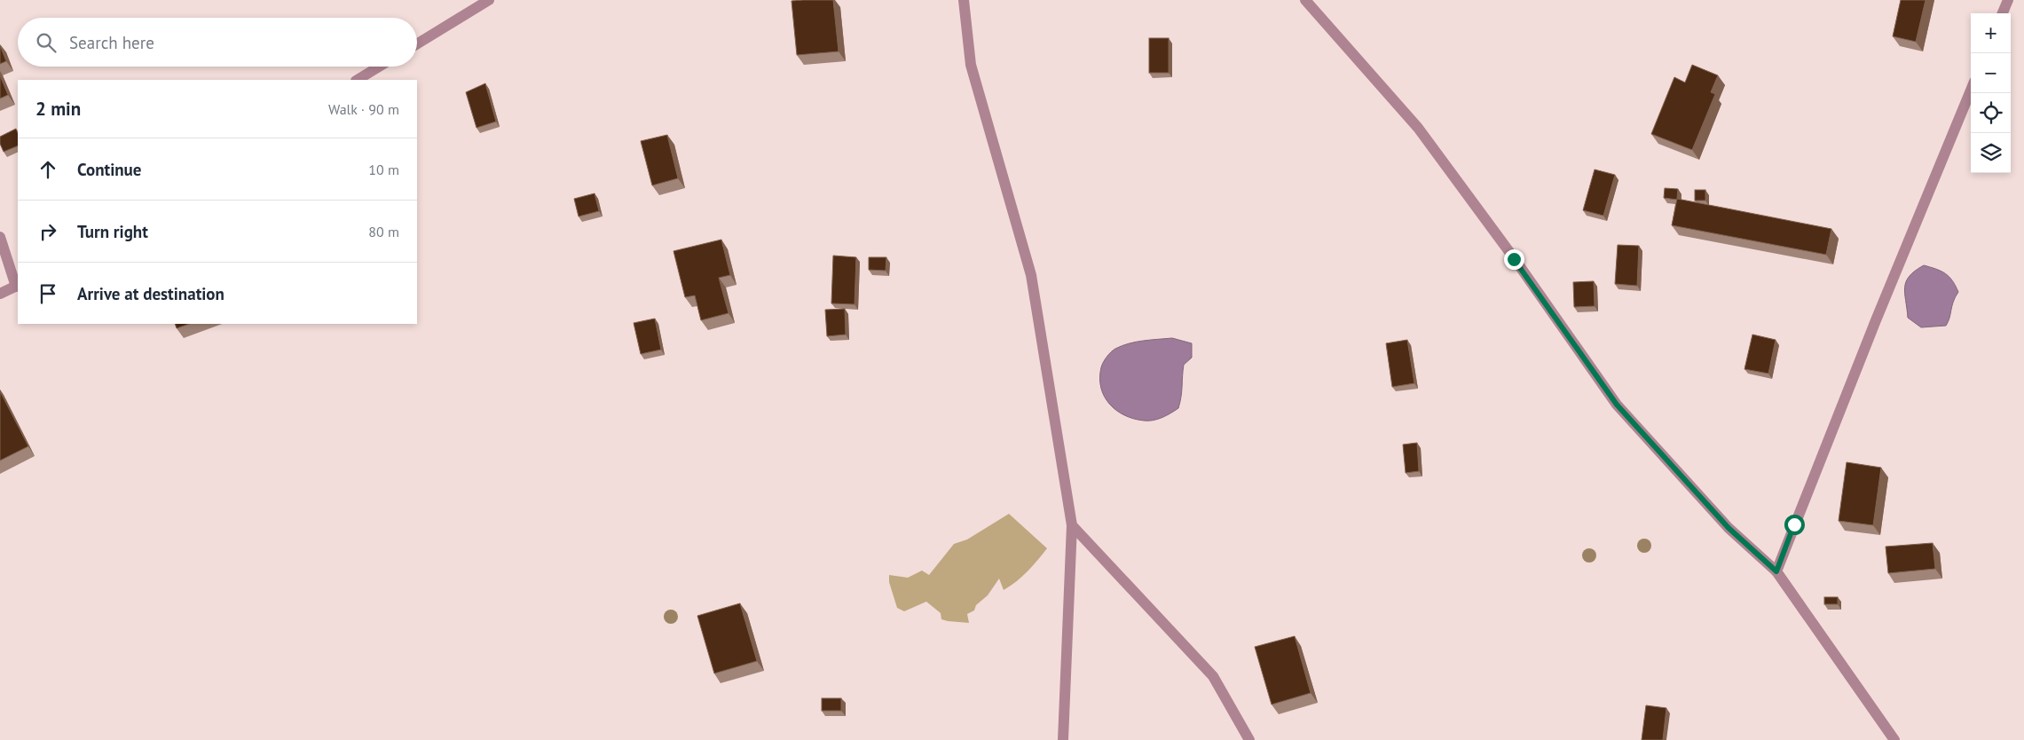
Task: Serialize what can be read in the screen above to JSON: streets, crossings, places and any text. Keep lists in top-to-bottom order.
{
  "page": {
    "map_buttons": ["+", "−"],
    "search": "Search here",
    "heading": ["2 min", "Walk · 90 m"],
    "list": [
      ["Continue", "10 m"],
      ["Turn right", "80 m"],
      "Arrive at destination"
    ]
  }
}
